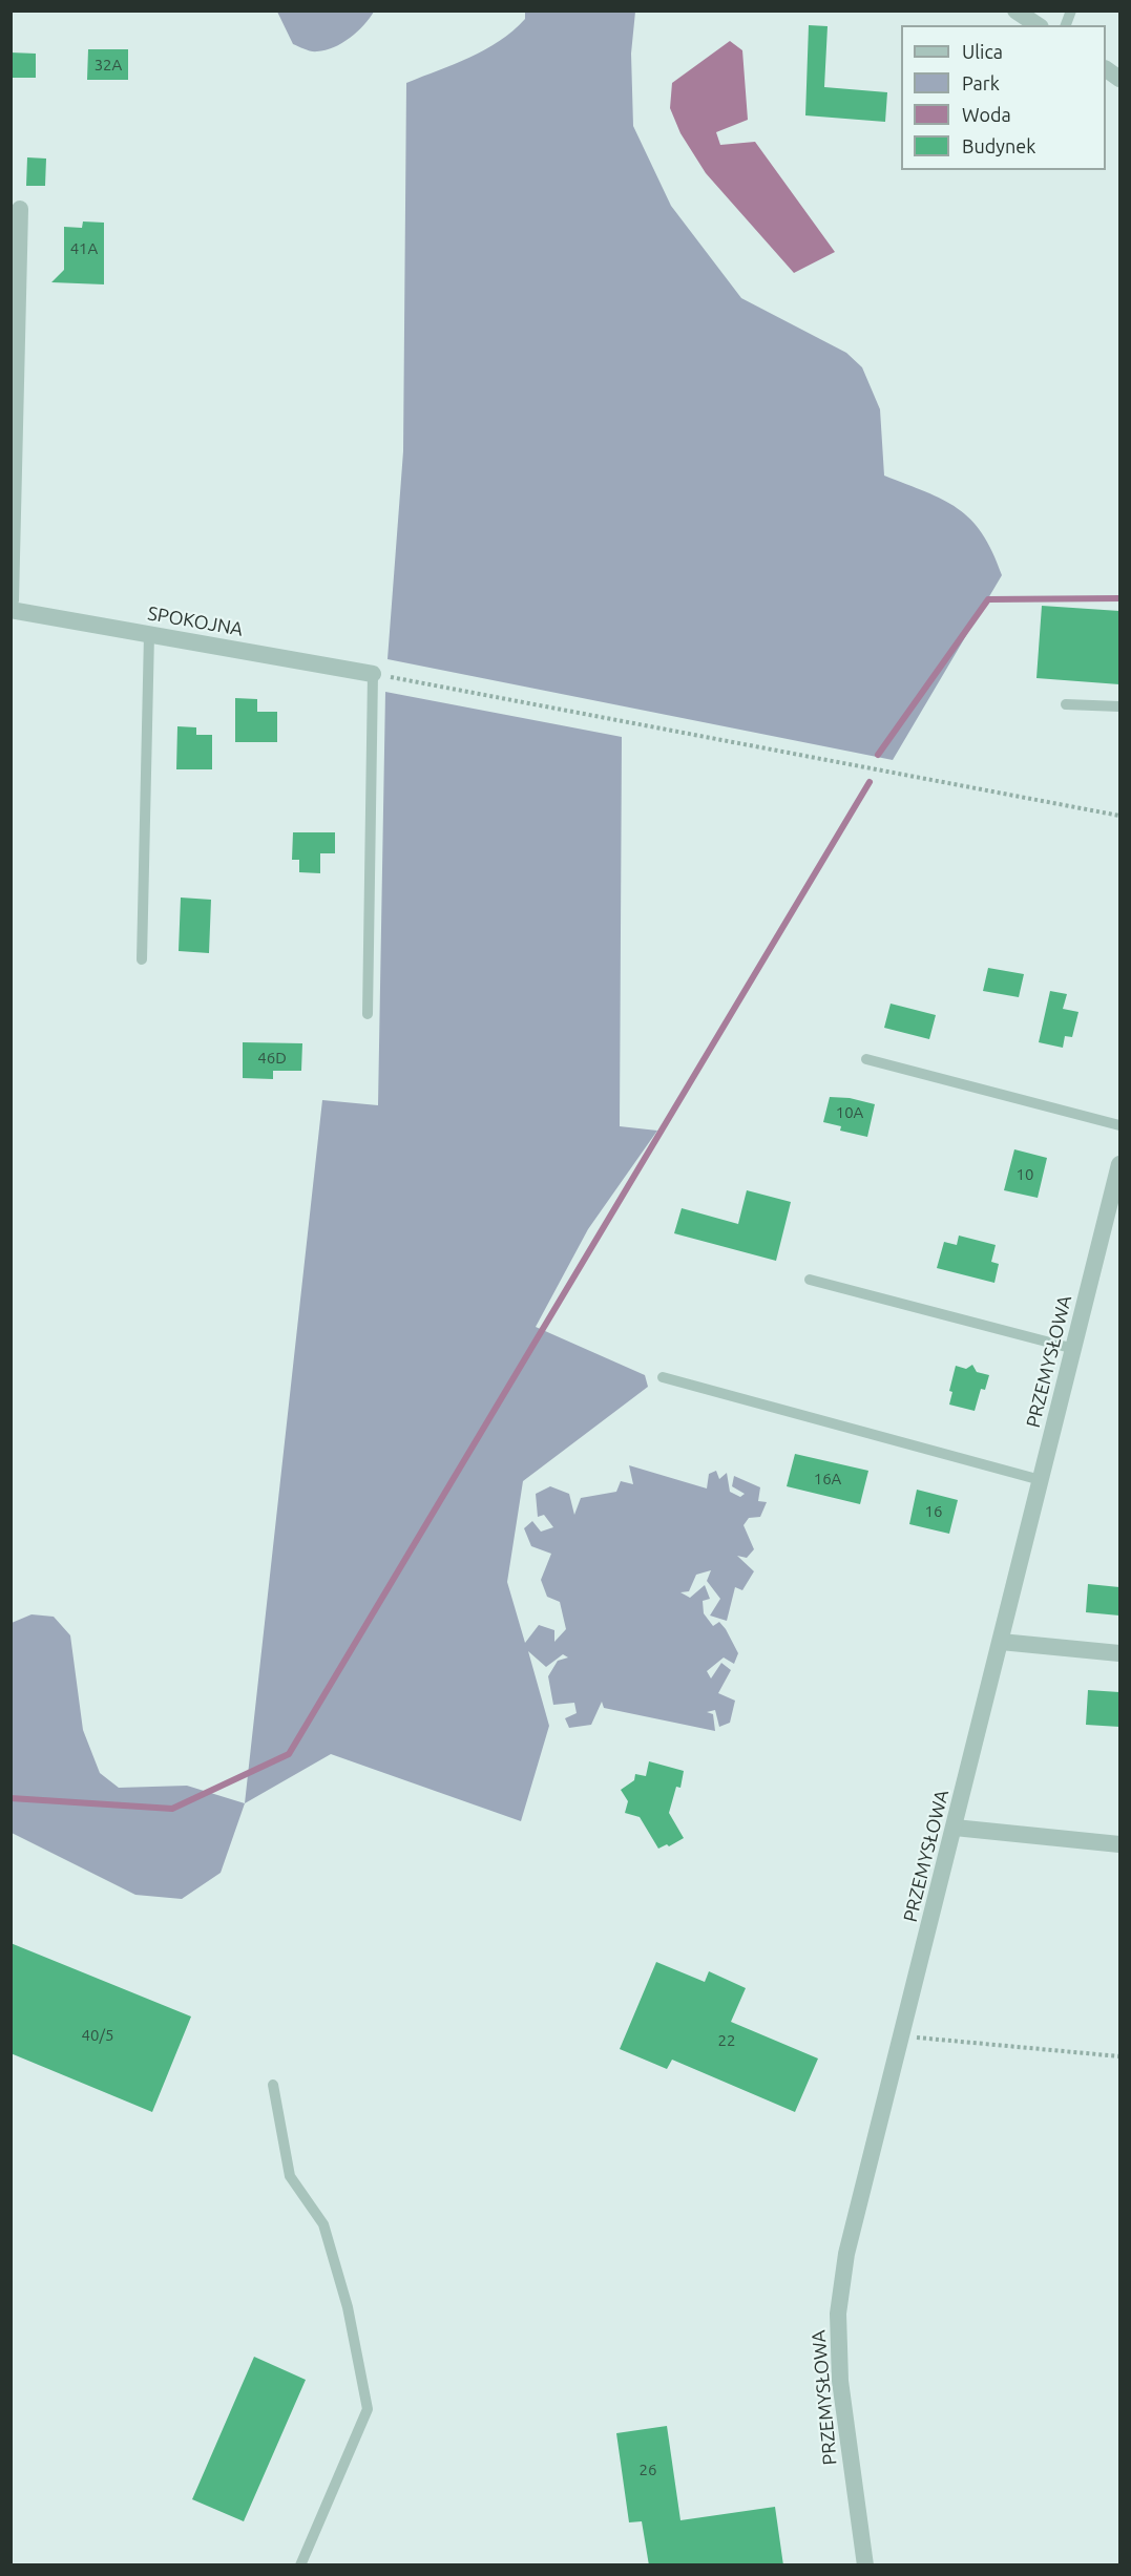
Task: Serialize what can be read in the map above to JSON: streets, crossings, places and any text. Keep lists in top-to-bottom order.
{
  "streets": {
    "street": ["SPOKOJNA", "PRZEMYSŁOWA"]
  },
  "house_numbers": [
    "32A",
    "41A",
    "46D",
    "10A",
    "10",
    "16A",
    "16",
    "40/5",
    "22",
    "26"
  ],
  "legend": [
    "Ulica",
    "Park",
    "Woda",
    "Budynek"
  ]
}
